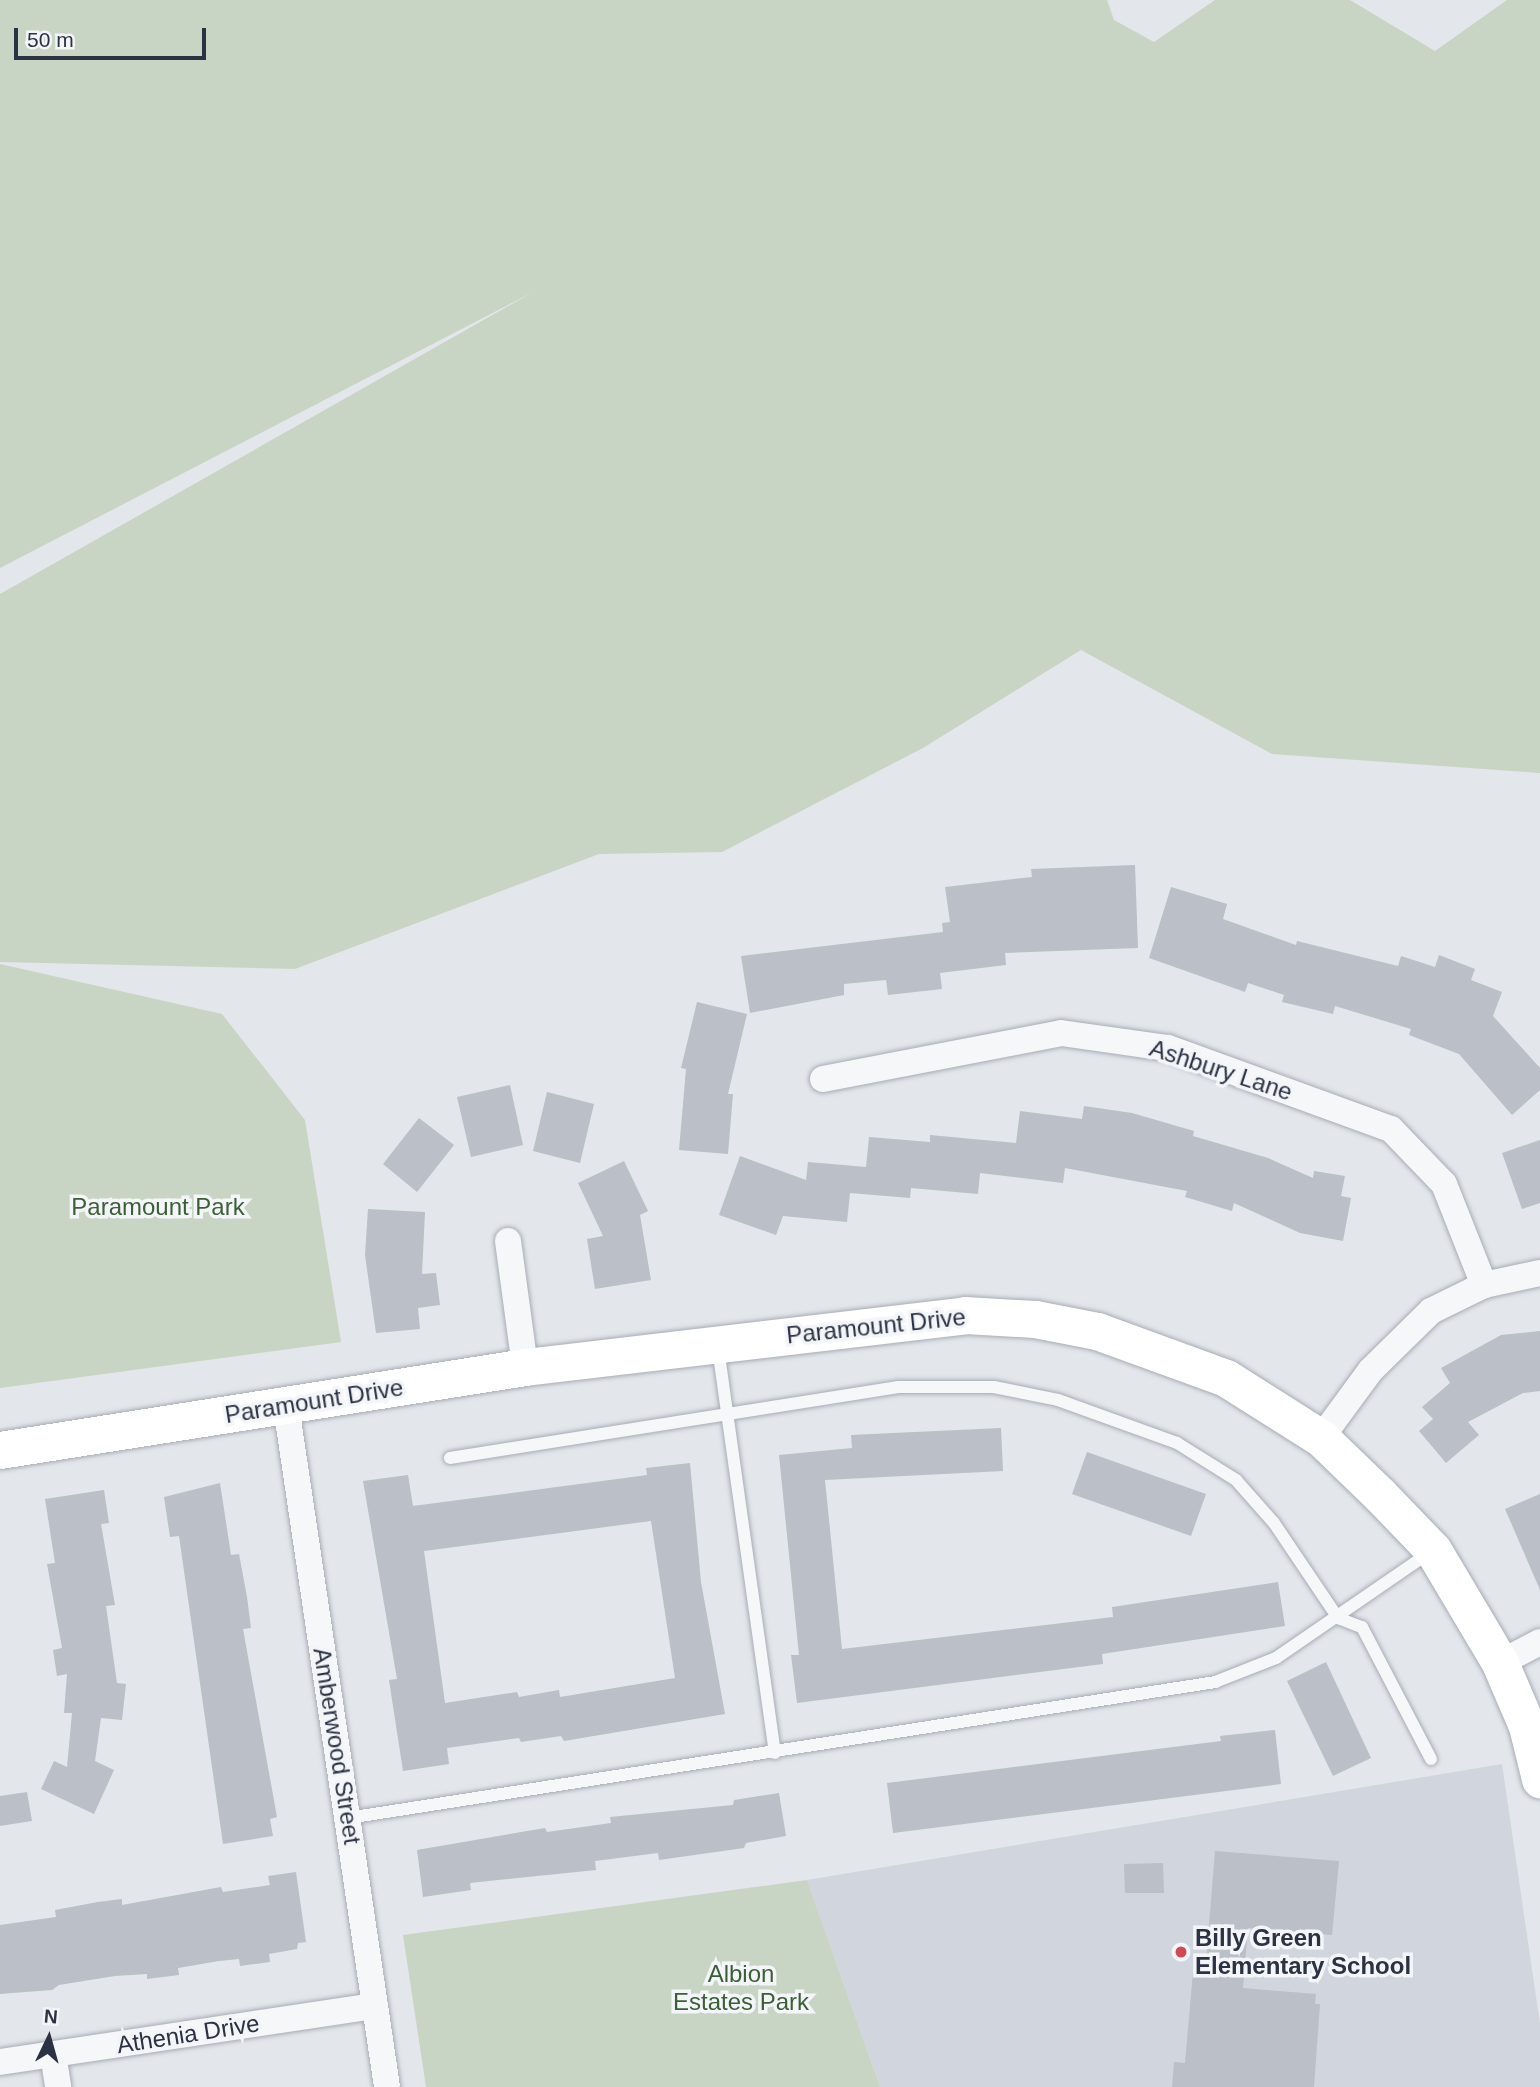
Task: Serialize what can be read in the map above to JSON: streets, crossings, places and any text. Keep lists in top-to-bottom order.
{
  "streets": {
    "street": [
      "Ashbury Lane",
      "Paramount Drive",
      "Amberwood Street",
      "Athenia Drive"
    ]
  },
  "crossings": [
    ["Paramount Drive", "Amberwood Street"],
    ["Amberwood Street", "Athenia Drive"]
  ],
  "parks": ["Paramount Park", "Albion Estates Park"],
  "places": ["Billy Green Elementary School"],
  "scale_bar": "50 m",
  "north": "top"
}
